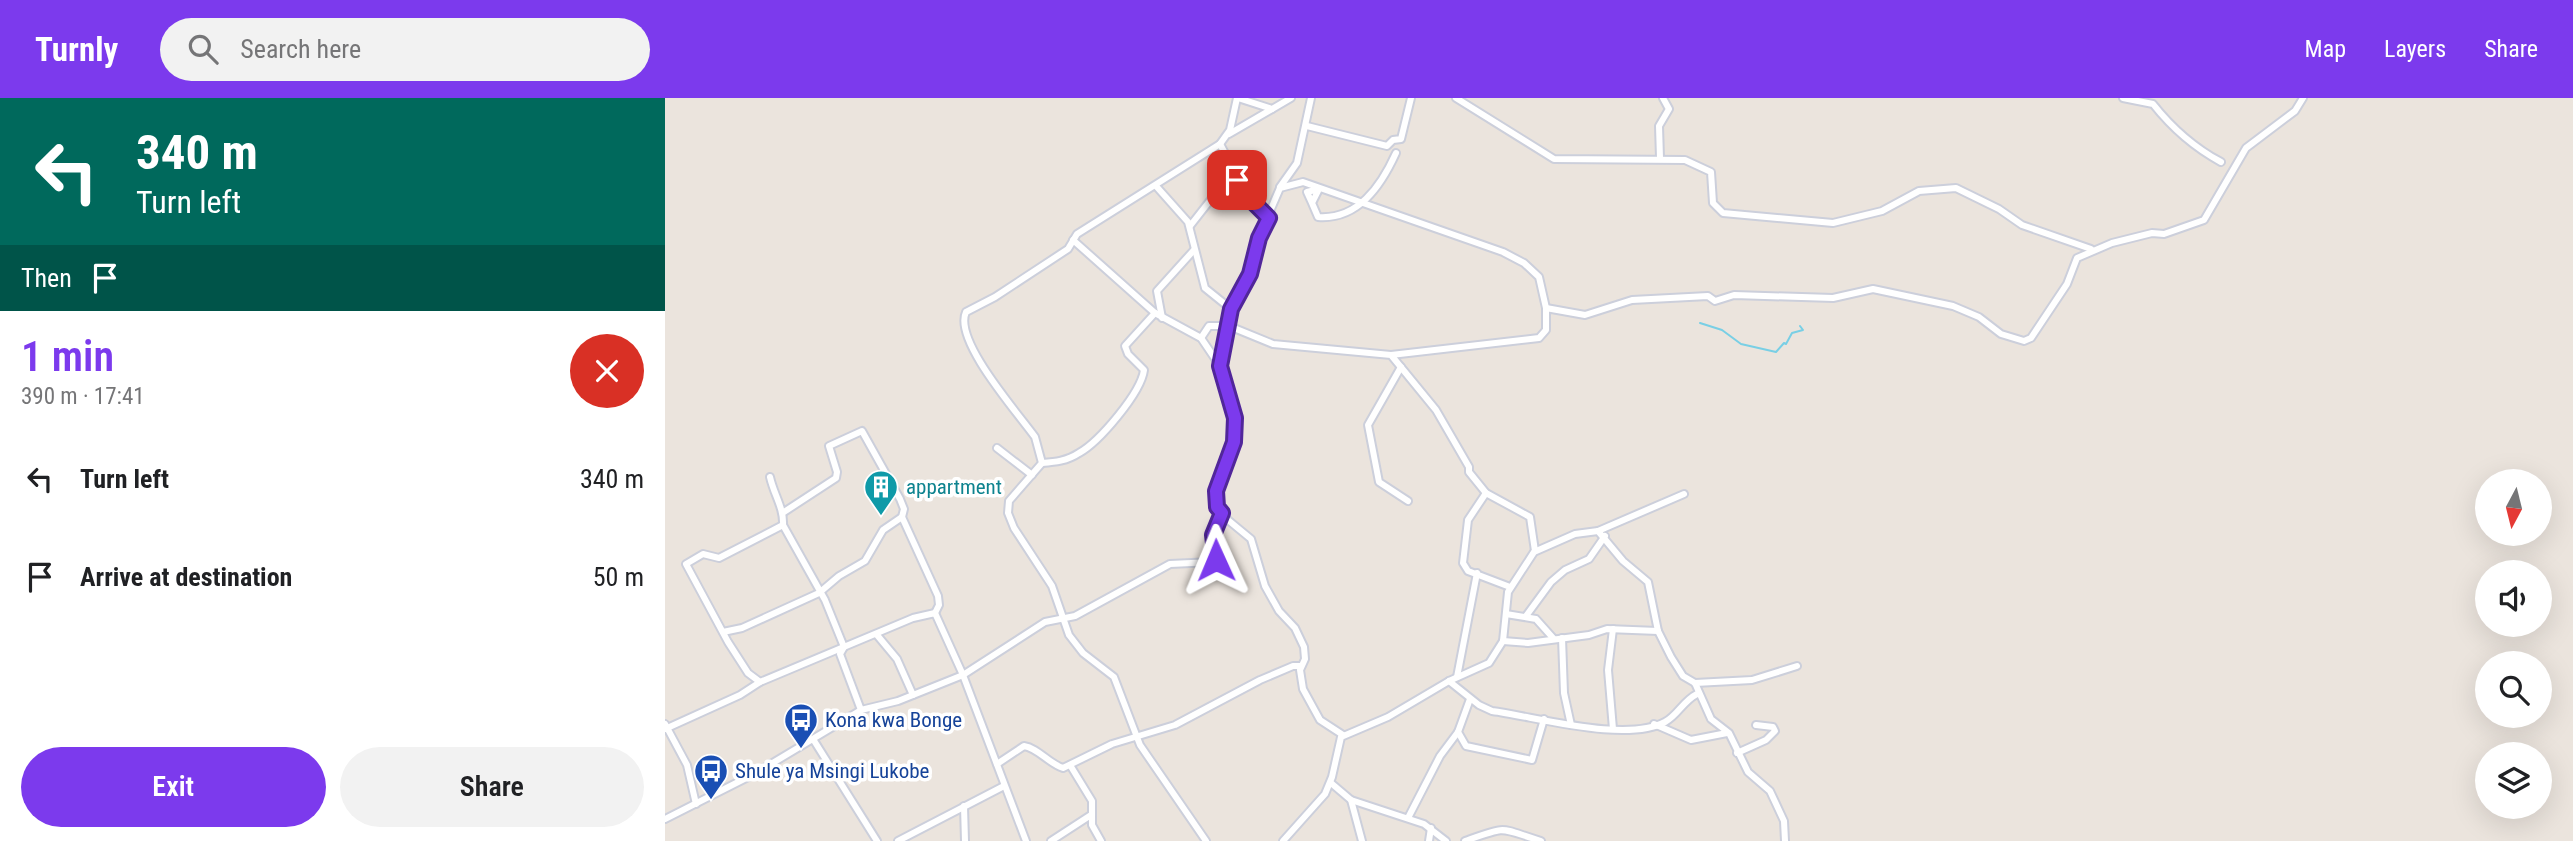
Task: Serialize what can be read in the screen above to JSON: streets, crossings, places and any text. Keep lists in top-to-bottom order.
{
  "places": {
    "building": ["appartment"],
    "bus stop": ["Kona kwa Bonge", "Shule ya Msingi Lukobe"]
  },
  "north": "bottom",
  "page": {
    "header": "Turnly",
    "search": "Search here",
    "nav": ["Map", "Layers", "Share"],
    "turn": ["340 m", "Turn left"],
    "then": "Then",
    "heading": ["1 min", "390 m · 17:41"],
    "list": [
      {
        "name": "Turn left",
        "value": "340 m"
      },
      {
        "name": "Arrive at destination",
        "value": "50 m"
      }
    ],
    "buttons": ["Exit", "Share"]
  }
}
